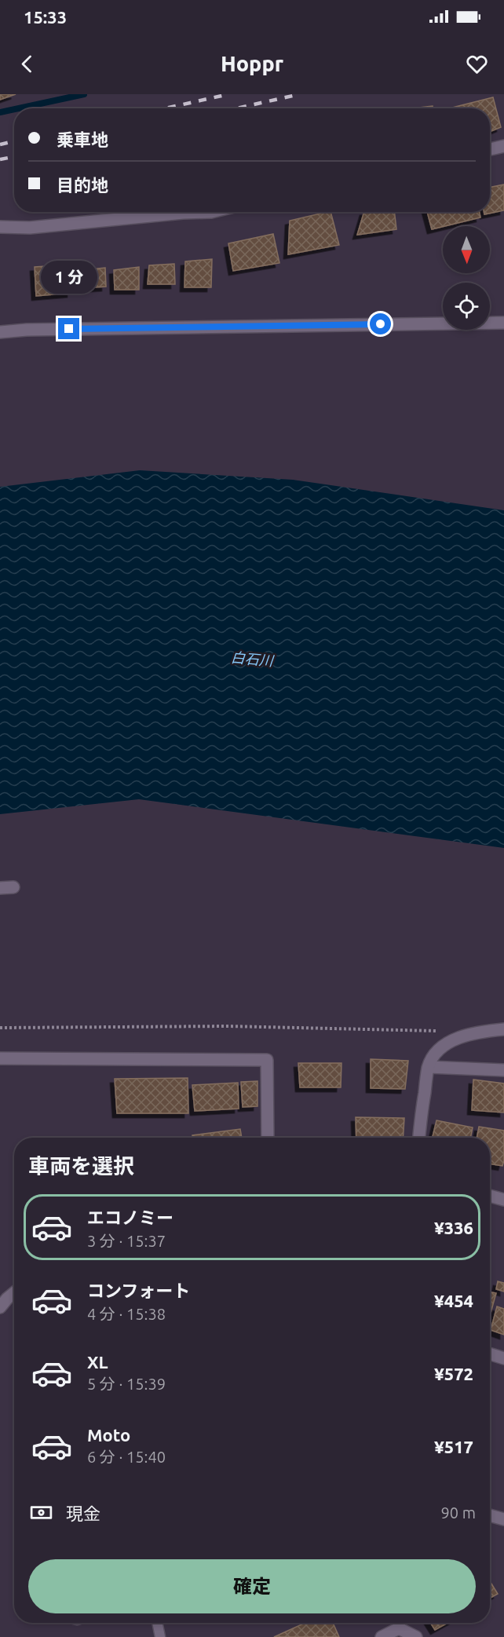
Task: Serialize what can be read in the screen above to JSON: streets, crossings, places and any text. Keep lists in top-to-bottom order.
{
  "water": ["白石川"],
  "north": "bottom",
  "page": {
    "status": "15:33",
    "header": "Hoppr",
    "banner": ["乗車地", "目的地"],
    "bubble": "1 分",
    "heading": "車両を選択",
    "list": [
      {
        "name": "エコノミー",
        "note": "3 分 · 15:37",
        "value": "¥336"
      },
      {
        "name": "コンフォート",
        "note": "4 分 · 15:38",
        "value": "¥454"
      },
      {
        "name": "XL",
        "note": "5 分 · 15:39",
        "value": "¥572"
      },
      {
        "name": "Moto",
        "note": "6 分 · 15:40",
        "value": "¥517"
      }
    ],
    "pay": ["現金", "90 m"],
    "buttons": "確定"
  }
}
